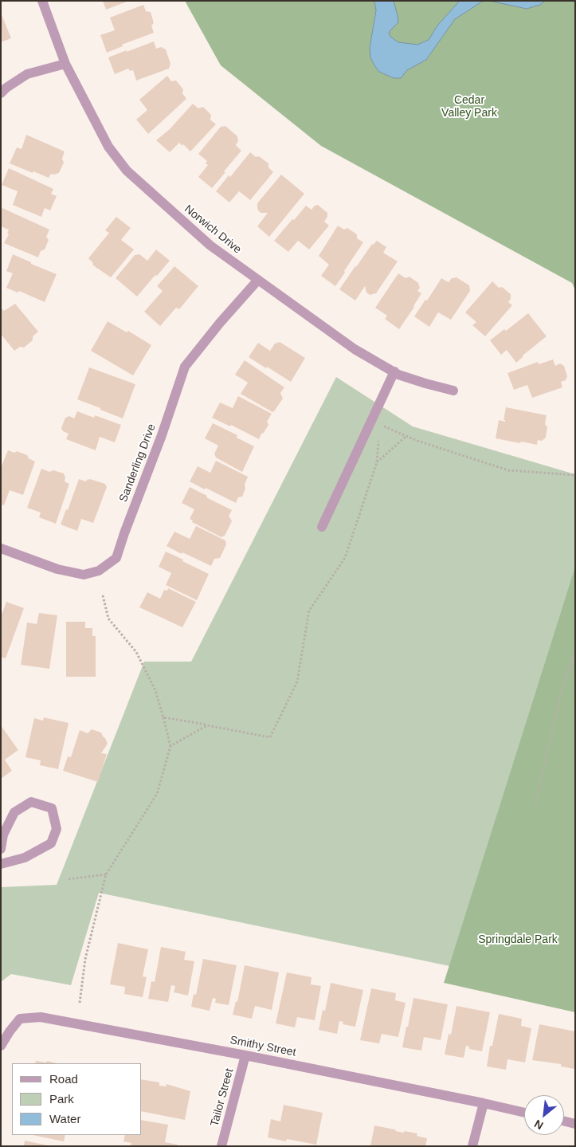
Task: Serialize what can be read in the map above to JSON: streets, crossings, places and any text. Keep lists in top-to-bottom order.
{
  "streets": {
    "street": [
      "Norwich Drive",
      "Sanderling Drive",
      "Smithy Street",
      "Tailor Street"
    ]
  },
  "crossings": [
    ["Norwich Drive", "Sanderling Drive"],
    ["Smithy Street", "Tailor Street"]
  ],
  "parks": ["Cedar Valley Park", "Springdale Park"],
  "legend": ["Road", "Park", "Water"],
  "north": "bottom left"
}
